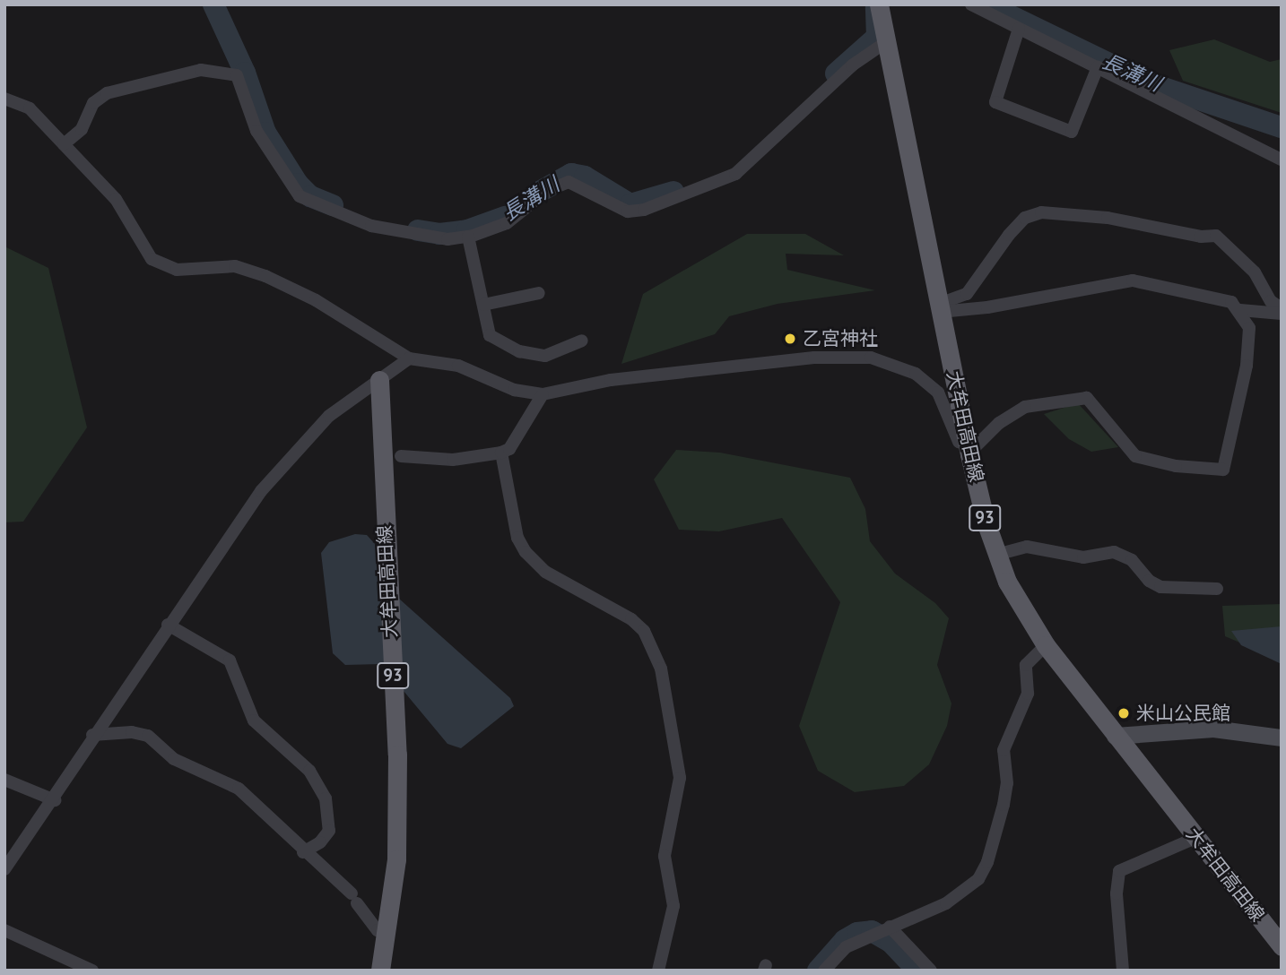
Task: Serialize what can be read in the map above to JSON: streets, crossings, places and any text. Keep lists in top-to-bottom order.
{
  "streets": {
    "main road": ["大牟田高田線", "93"]
  },
  "water": ["長溝川"],
  "places": ["乙宮神社", "米山公民館"]
}
